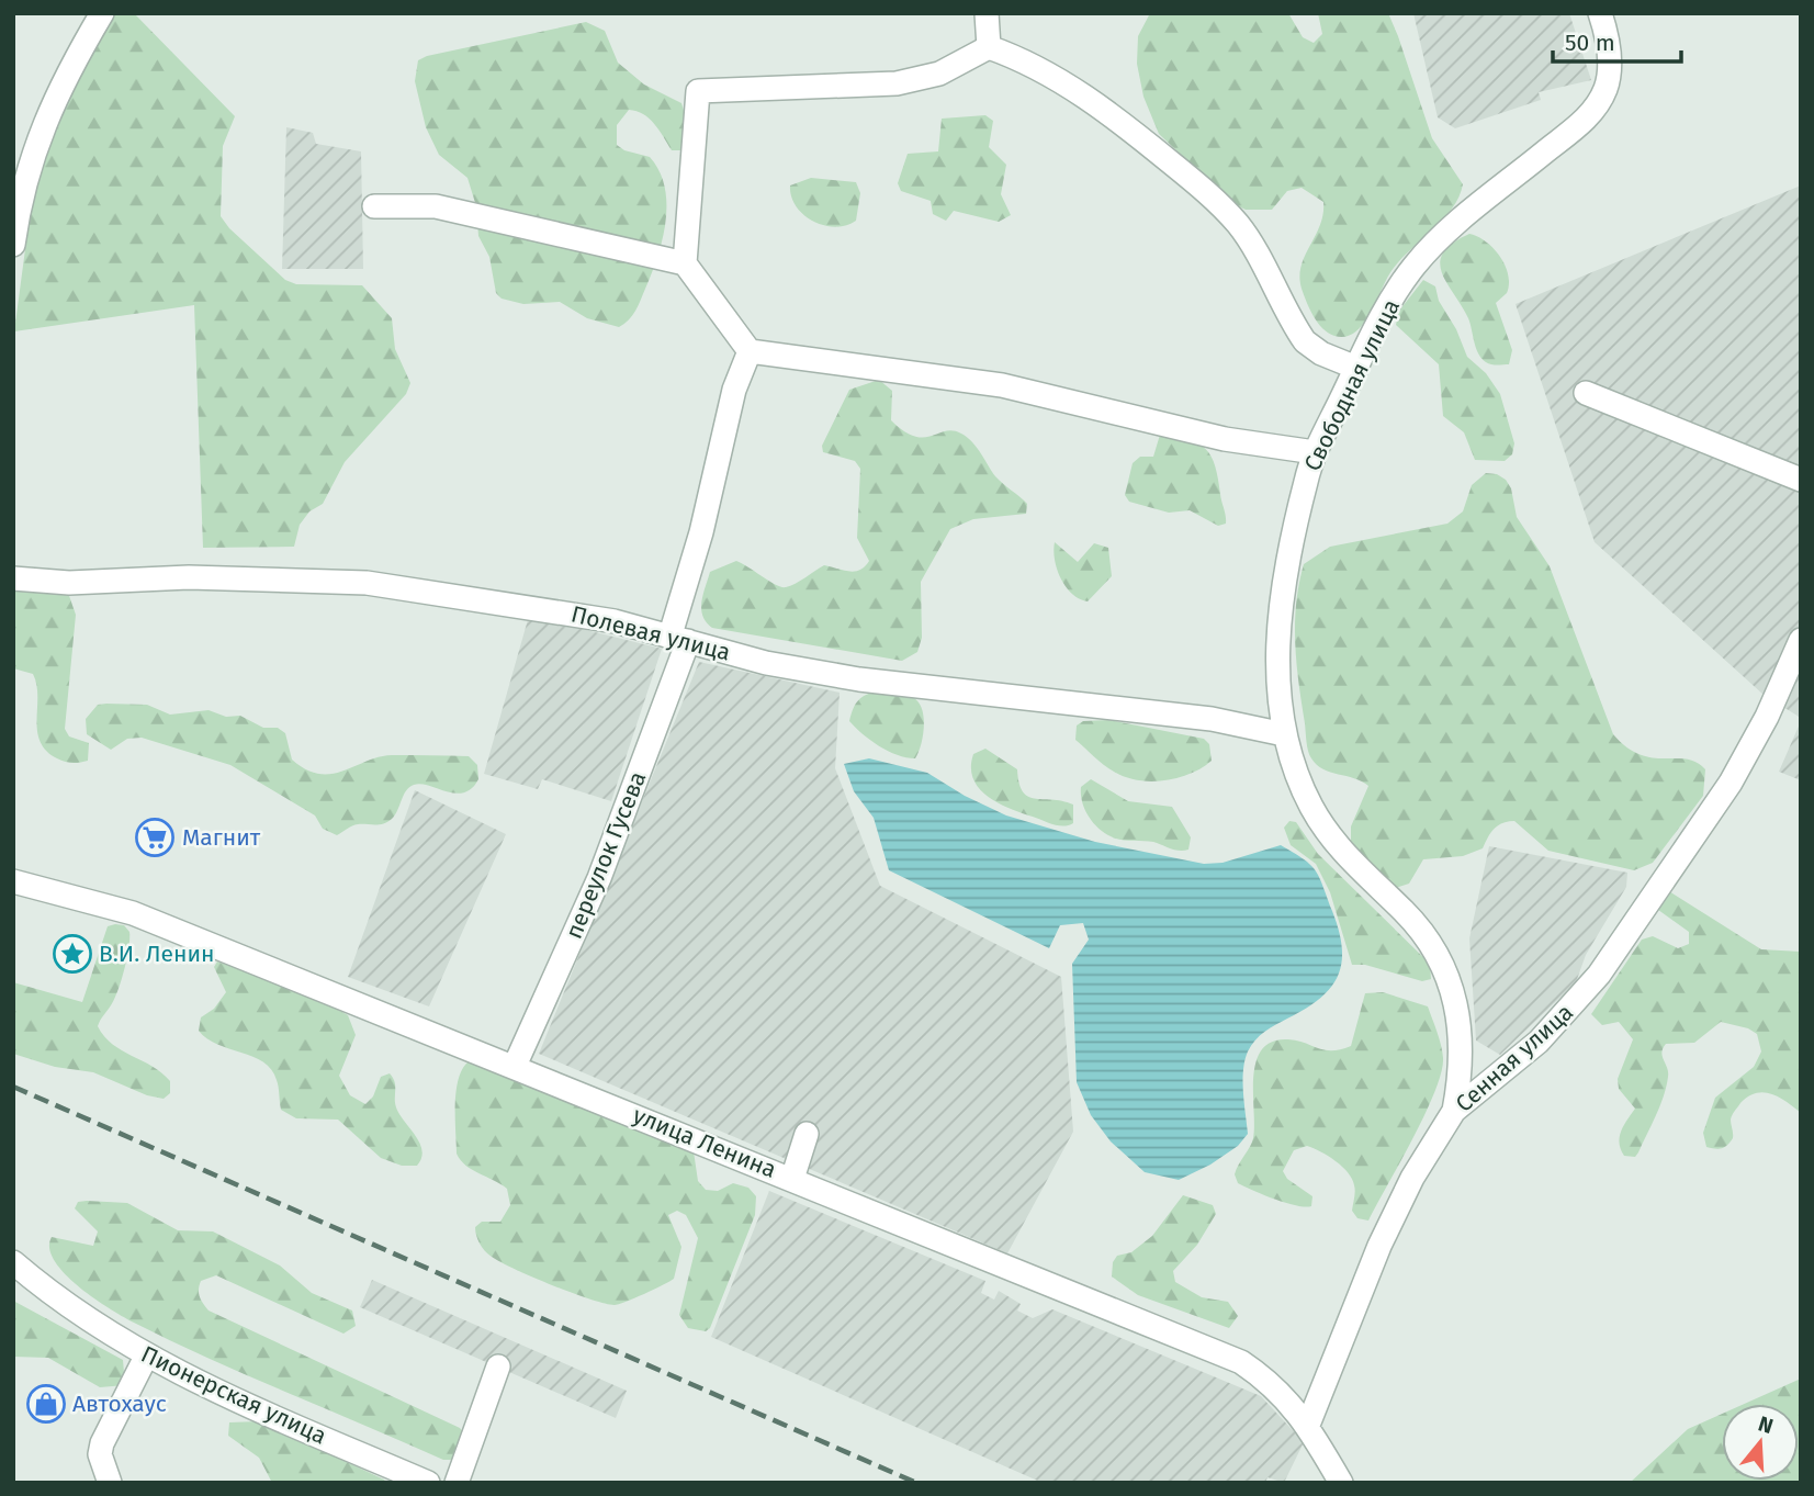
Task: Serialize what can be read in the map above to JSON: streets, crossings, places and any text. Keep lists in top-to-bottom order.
{
  "streets": {
    "street": [
      "Свободная улица",
      "Полевая улица",
      "переулок Гусева",
      "Сенная улица",
      "улица Ленина",
      "Пионерская улица"
    ]
  },
  "crossings": [
    ["Свободная улица", "Полевая улица"],
    ["Свободная улица", "Сенная улица"],
    ["Полевая улица", "переулок Гусева"],
    ["переулок Гусева", "улица Ленина"],
    ["Сенная улица", "улица Ленина"]
  ],
  "places": {
    "supermarket": ["Магнит"],
    "place": ["В.И. Ленин"],
    "shop": ["Автохаус"]
  },
  "scale_bar": "50 m",
  "north": "top"
}
